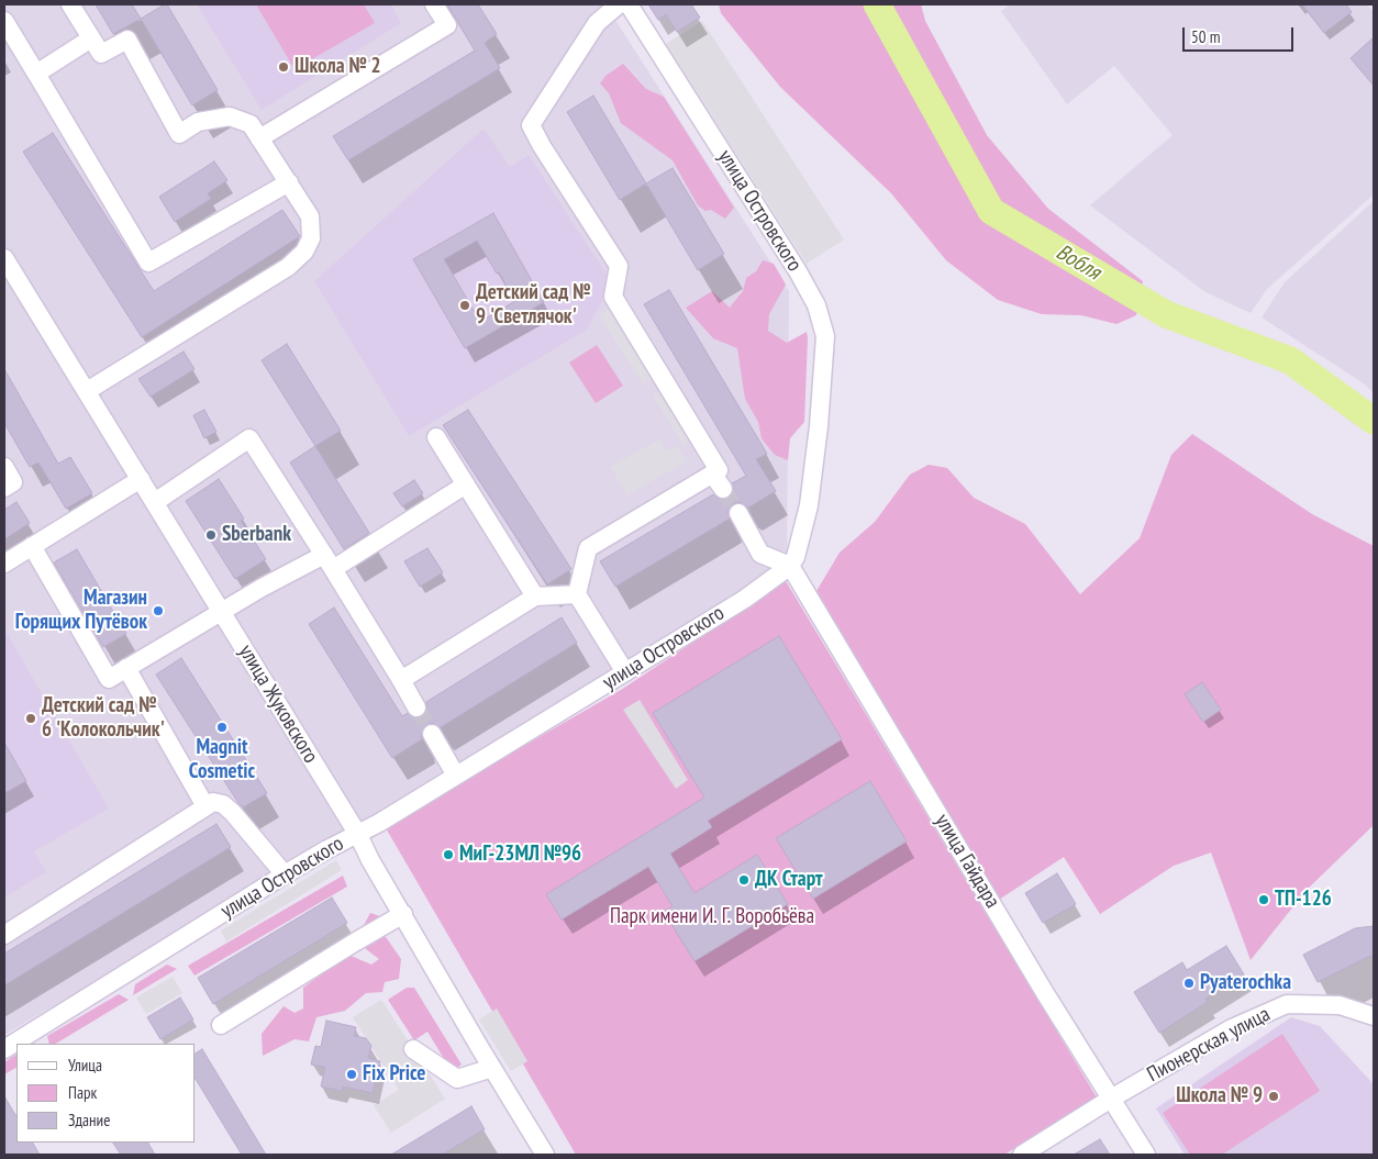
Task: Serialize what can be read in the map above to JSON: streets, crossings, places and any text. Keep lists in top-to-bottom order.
{
  "streets": {
    "street": [
      "улица Островского",
      "улица Жуковского",
      "улица Гайдара",
      "Пионерская улица"
    ]
  },
  "crossings": [
    ["улица Островского", "улица Жуковского"],
    ["улица Островского", "улица Гайдара"],
    ["улица Гайдара", "Пионерская улица"]
  ],
  "water": ["Вобля"],
  "parks": ["Парк имени И. Г. Воробьёва"],
  "places": [
    "Школа № 2",
    "Детский сад № 9 'Светлячок'",
    "Sberbank",
    "Магазин Горящих Путёвок",
    "Детский сад № 6 'Колокольчик'",
    "Magnit Cosmetic",
    "МиГ-23МЛ №96",
    "ДК Старт",
    "ТП-126",
    "Pyaterochka",
    "Fix Price",
    "Школа № 9"
  ],
  "legend": ["Улица", "Парк", "Здание"],
  "scale_bar": "50 m"
}
